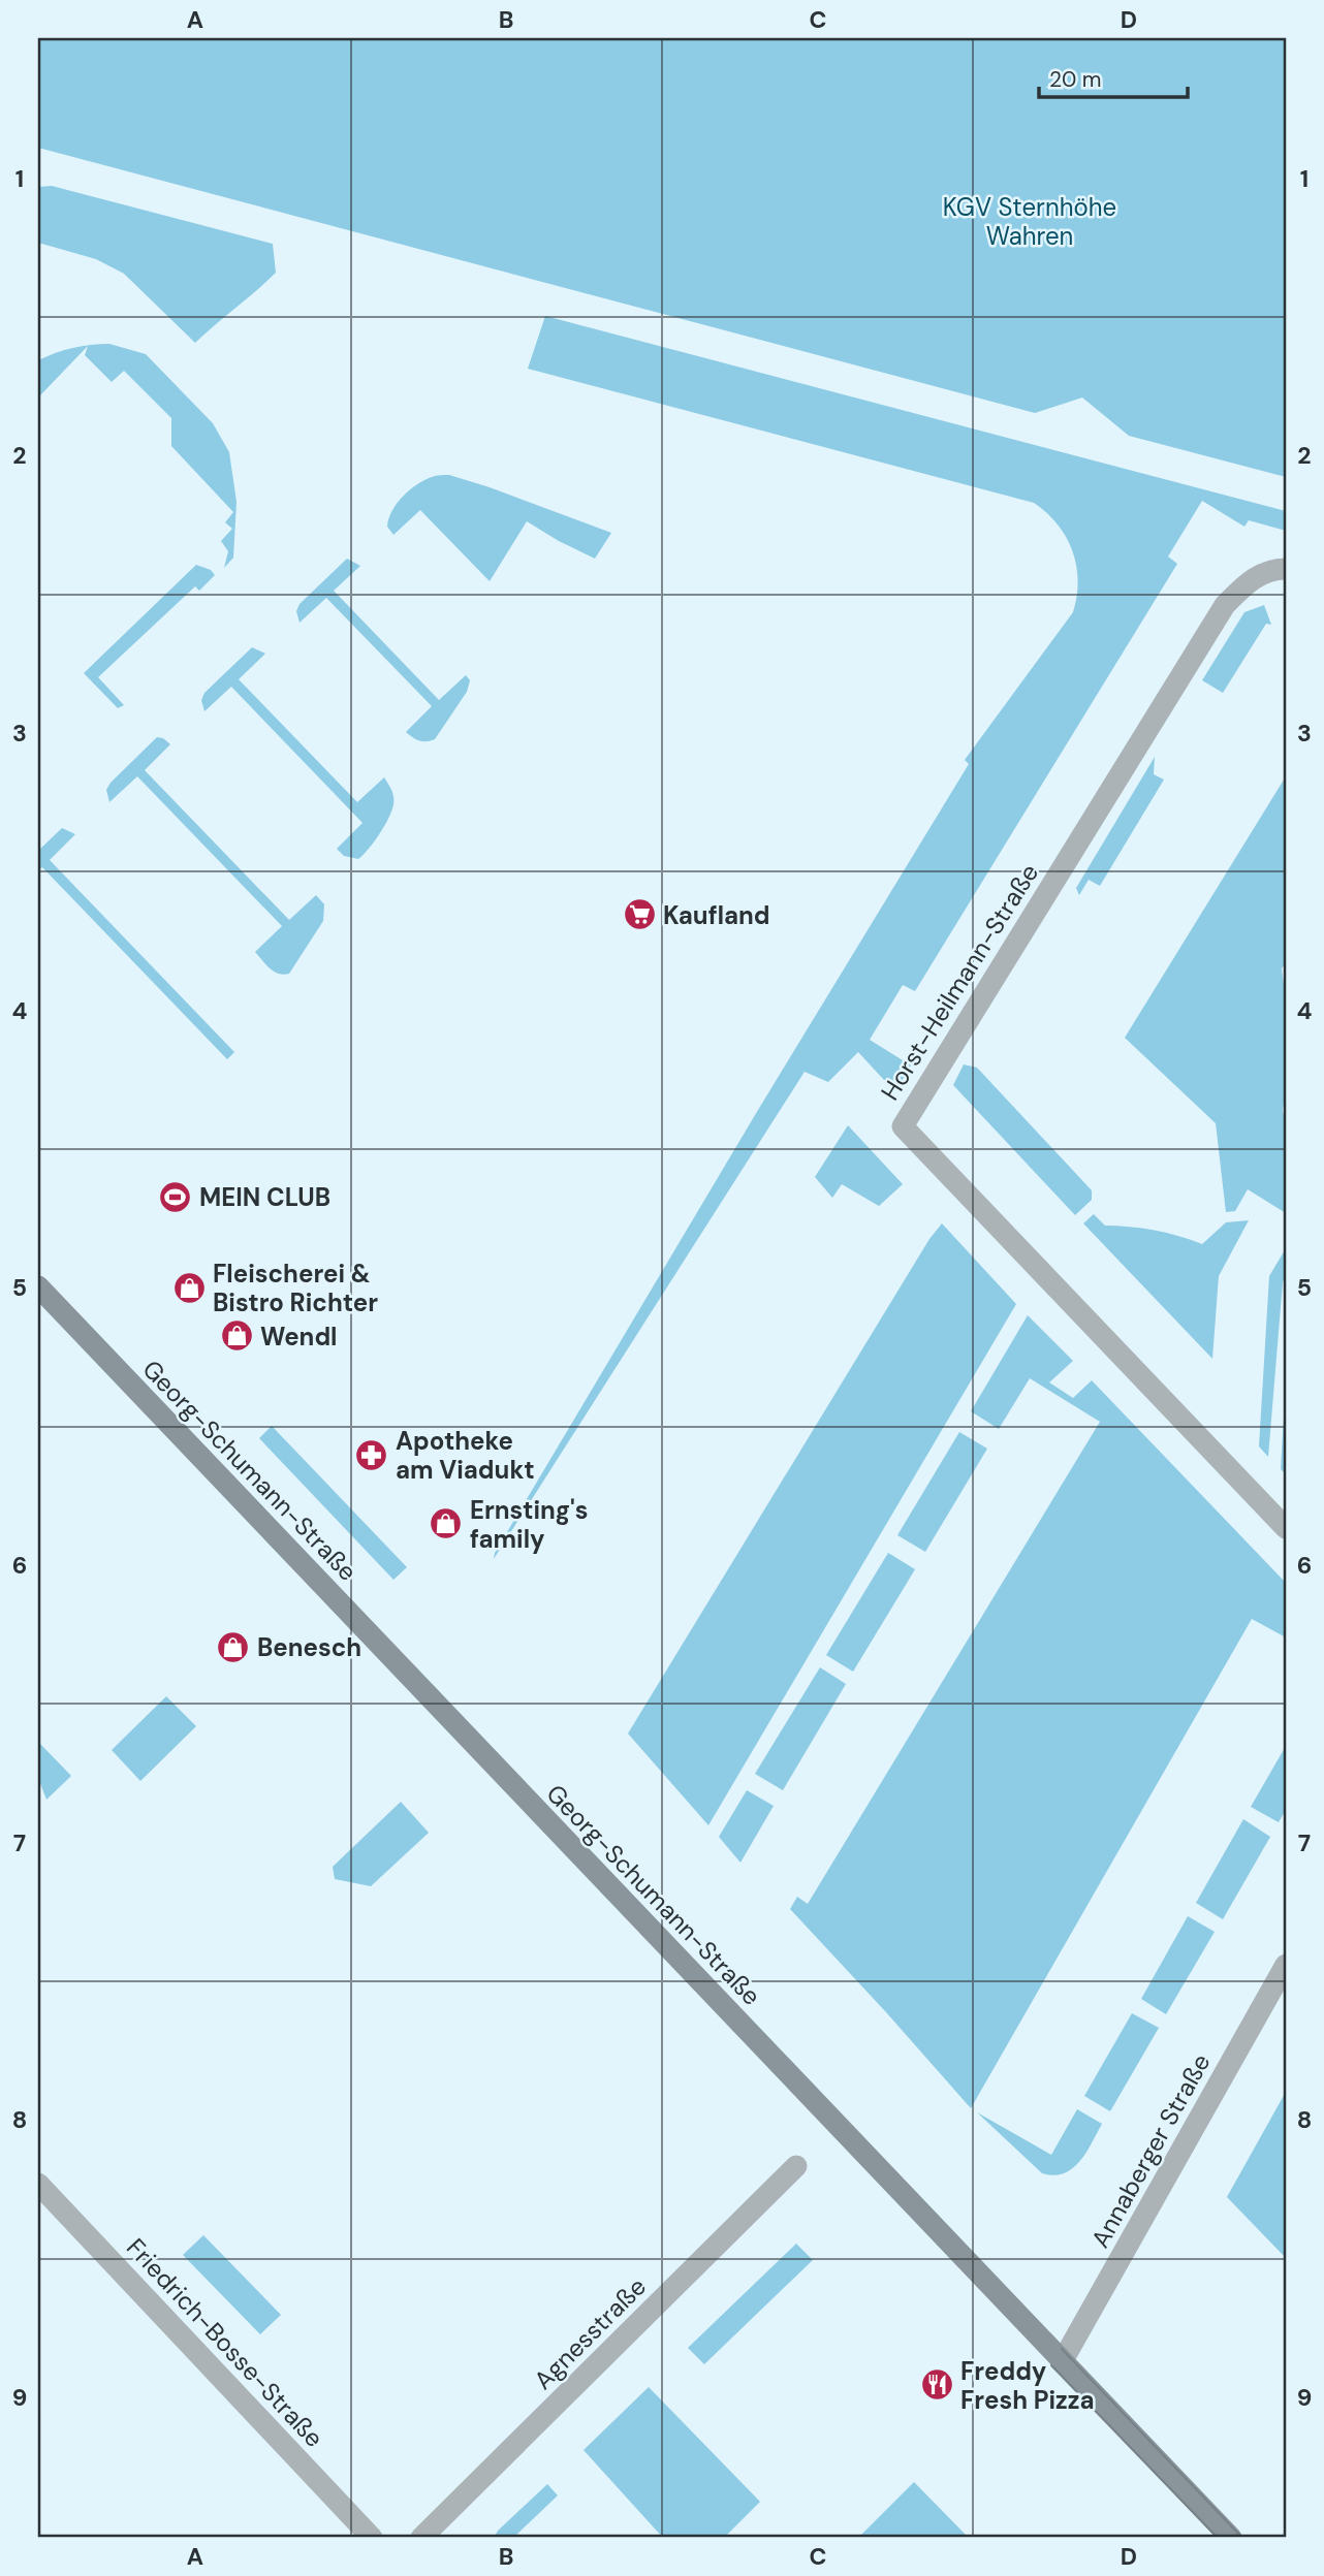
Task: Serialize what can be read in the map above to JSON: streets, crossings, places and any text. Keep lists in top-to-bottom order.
{
  "streets": {
    "main road": ["Georg-Schumann-Straße"],
    "street": [
      "Horst-Heilmann-Straße",
      "Annaberger Straße",
      "Agnesstraße",
      "Friedrich-Bosse-Straße"
    ]
  },
  "crossings": [
    ["Georg-Schumann-Straße", "Annaberger Straße"]
  ],
  "parks": ["KGV Sternhöhe Wahren"],
  "places": {
    "supermarket": ["Kaufland"],
    "sports": ["MEIN CLUB"],
    "shop": [
      "Fleischerei & Bistro Richter",
      "Wendl",
      "Ernsting's family",
      "Benesch"
    ],
    "pharmacy": ["Apotheke am Viadukt"],
    "restaurant": ["Freddy Fresh Pizza"]
  },
  "scale_bar": "20 m",
  "grid": {
    "columns": [
      "A",
      "B",
      "C",
      "D"
    ],
    "rows": [
      "1",
      "2",
      "3",
      "4",
      "5",
      "6",
      "7",
      "8",
      "9"
    ]
  }
}
